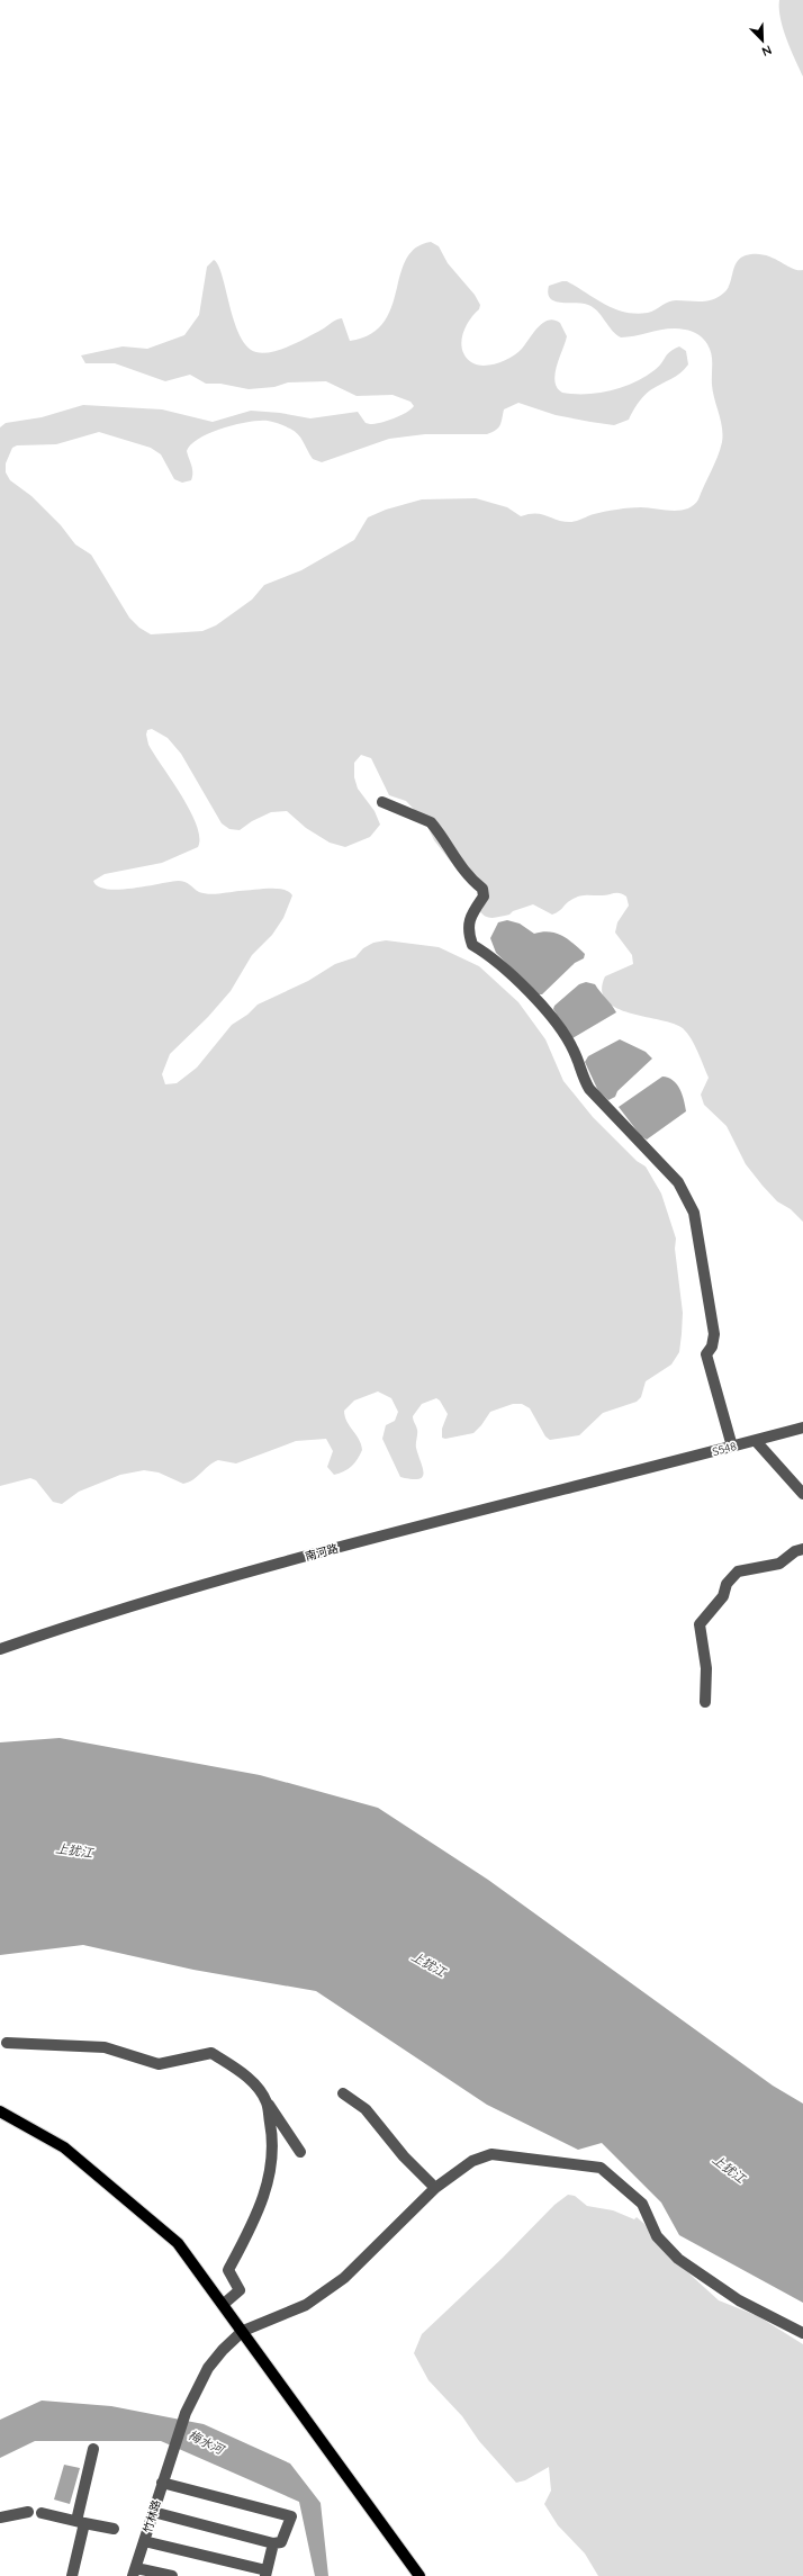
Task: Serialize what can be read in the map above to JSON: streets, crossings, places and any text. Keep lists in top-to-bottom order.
{
  "streets": {
    "street": ["S548", "南河路", "竹林路"]
  },
  "crossings": [
    ["S548", "南河路"]
  ],
  "water": ["上犹江", "梅水河"],
  "north": "bottom right"
}
